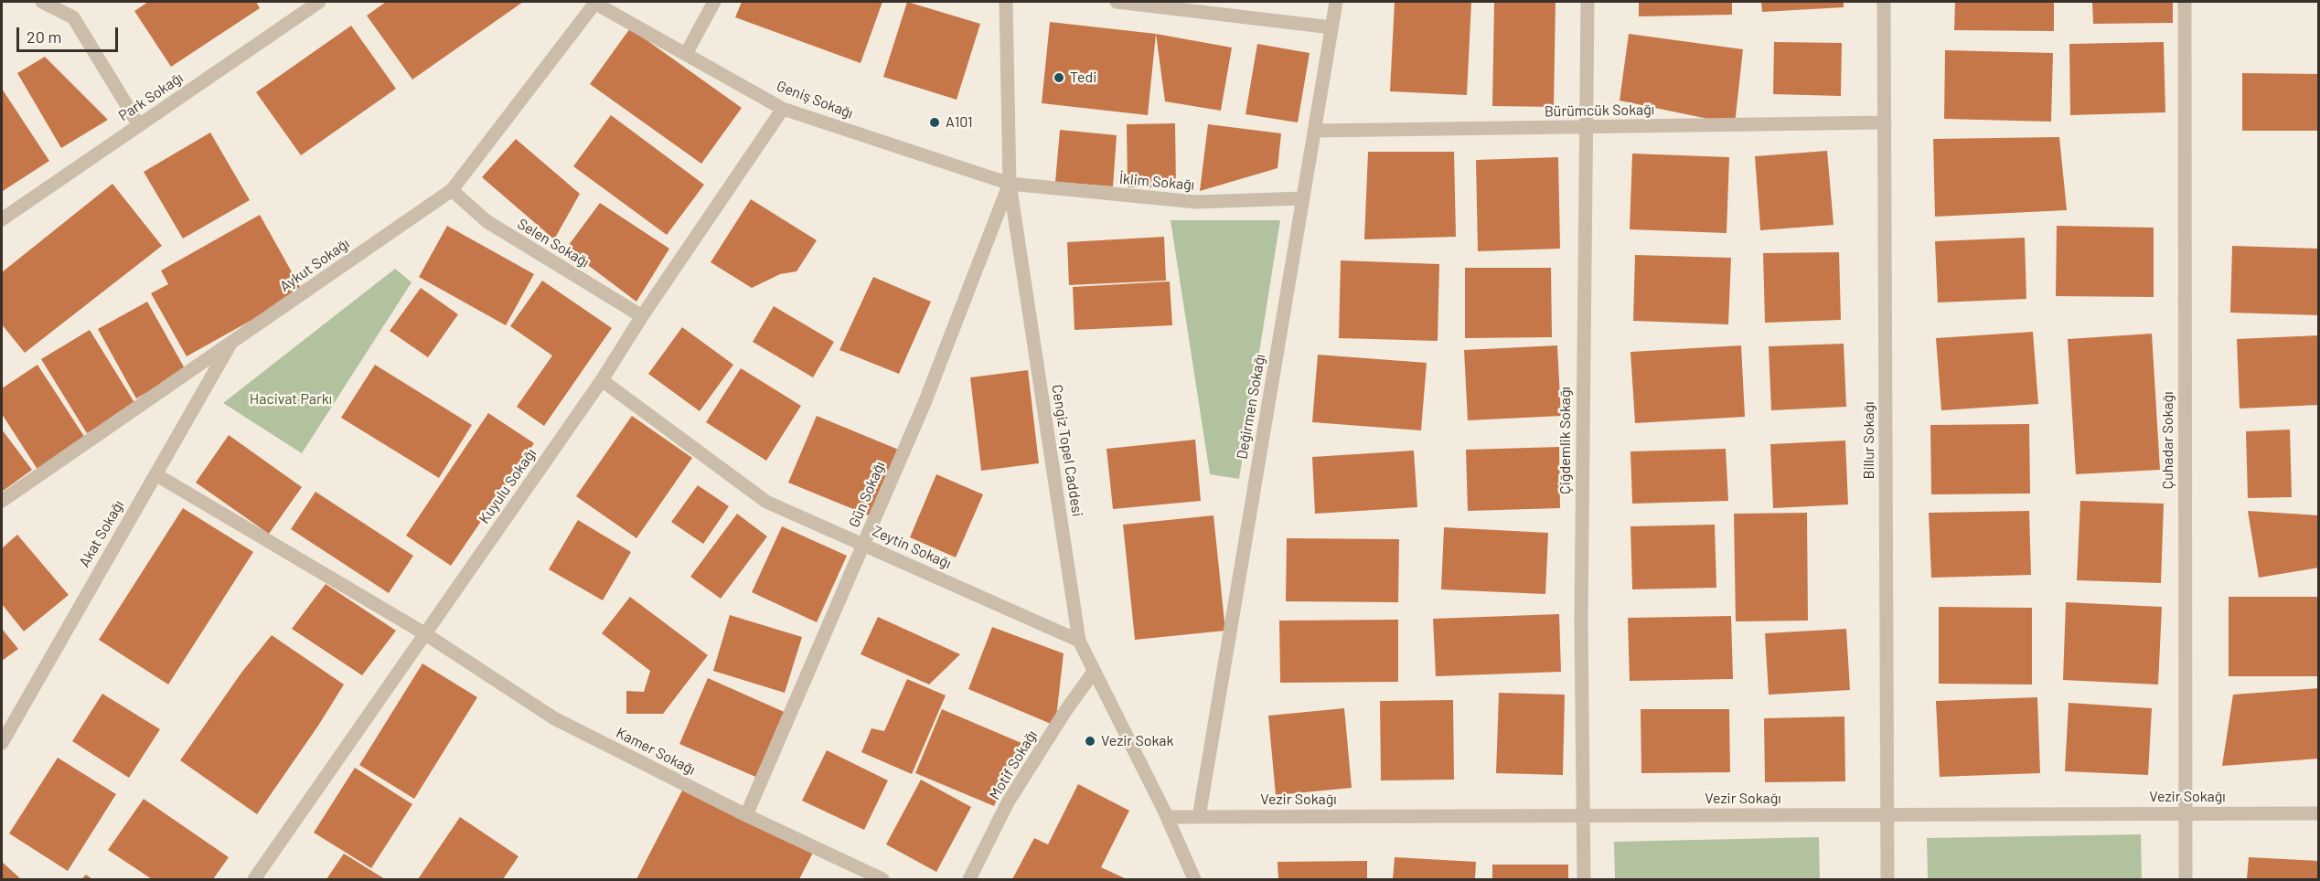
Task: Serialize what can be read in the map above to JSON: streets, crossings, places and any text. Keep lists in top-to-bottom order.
{
  "streets": {
    "street": [
      "Park Sokağı",
      "Geniş Sokağı",
      "Bürümcük Sokağı",
      "İklim Sokağı",
      "Selen Sokağı",
      "Aykut Sokağı",
      "Değirmen Sokağı",
      "Çiğdemlik Sokağı",
      "Billur Sokağı",
      "Çuhadar Sokağı",
      "Cengiz Topel Caddesi",
      "Kuyulu Sokağı",
      "Gün Sokağı",
      "Akat Sokağı",
      "Zeytin Sokağı",
      "Kamer Sokağı",
      "Motif Sokağı",
      "Vezir Sokağı"
    ]
  },
  "crossings": [
    ["Geniş Sokağı", "İklim Sokağı"],
    ["Geniş Sokağı", "Aykut Sokağı"],
    ["Geniş Sokağı", "Cengiz Topel Caddesi"],
    ["Geniş Sokağı", "Kuyulu Sokağı"],
    ["Geniş Sokağı", "Gün Sokağı"],
    ["Bürümcük Sokağı", "Değirmen Sokağı"],
    ["Bürümcük Sokağı", "Çiğdemlik Sokağı"],
    ["Bürümcük Sokağı", "Billur Sokağı"],
    ["İklim Sokağı", "Değirmen Sokağı"],
    ["İklim Sokağı", "Cengiz Topel Caddesi"],
    ["İklim Sokağı", "Gün Sokağı"],
    ["Selen Sokağı", "Aykut Sokağı"],
    ["Selen Sokağı", "Kuyulu Sokağı"],
    ["Aykut Sokağı", "Akat Sokağı"],
    ["Değirmen Sokağı", "Vezir Sokağı"],
    ["Çiğdemlik Sokağı", "Vezir Sokağı"],
    ["Billur Sokağı", "Vezir Sokağı"],
    ["Çuhadar Sokağı", "Vezir Sokağı"],
    ["Cengiz Topel Caddesi", "Gün Sokağı"],
    ["Cengiz Topel Caddesi", "Zeytin Sokağı"],
    ["Cengiz Topel Caddesi", "Motif Sokağı"],
    ["Cengiz Topel Caddesi", "Vezir Sokağı"],
    ["Kuyulu Sokağı", "Zeytin Sokağı"],
    ["Kuyulu Sokağı", "Kamer Sokağı"],
    ["Gün Sokağı", "Zeytin Sokağı"],
    ["Gün Sokağı", "Kamer Sokağı"],
    ["Akat Sokağı", "Kamer Sokağı"]
  ],
  "parks": ["Hacivat Parkı"],
  "places": ["Tedi", "A101", "Vezir Sokak"],
  "scale_bar": "20 m"
}
